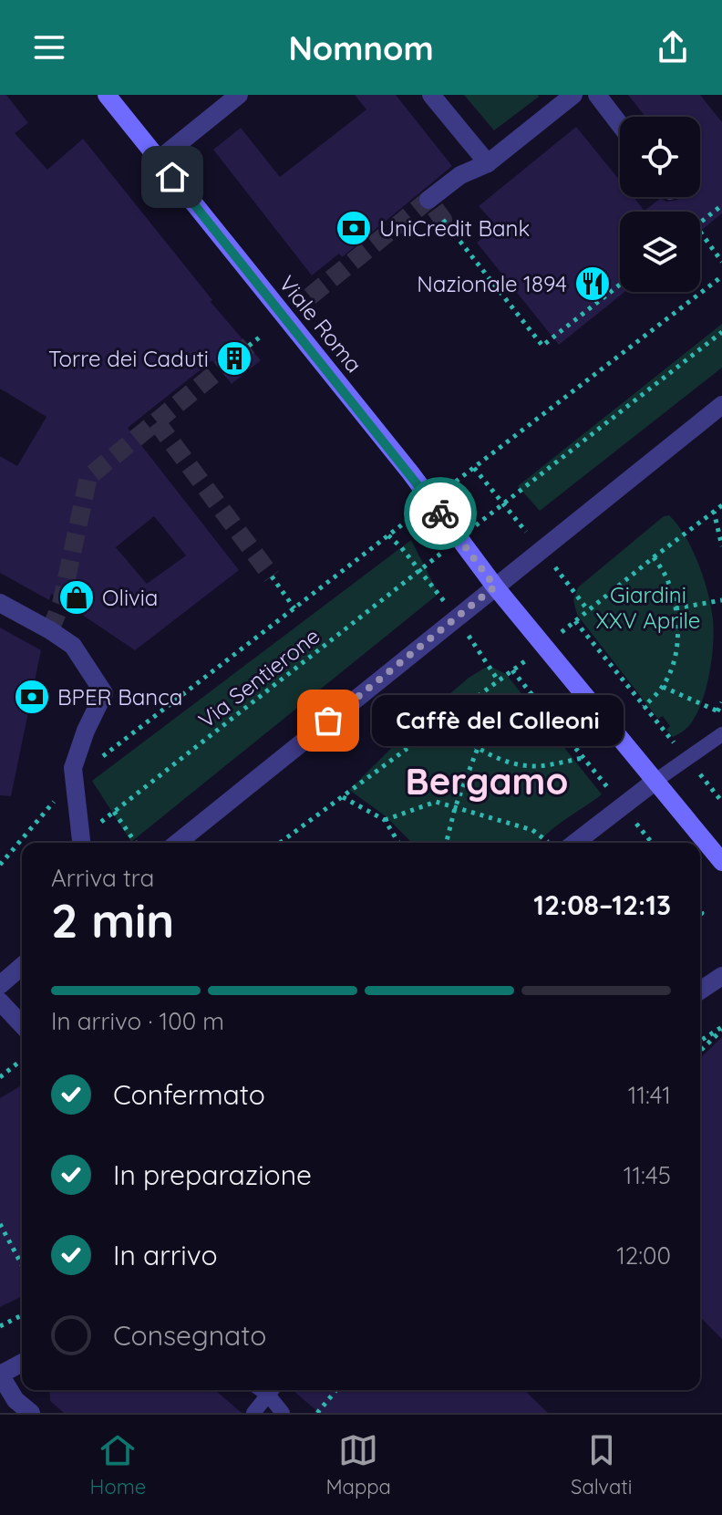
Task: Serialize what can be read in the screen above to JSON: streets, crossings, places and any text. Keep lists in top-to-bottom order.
{
  "streets": {
    "street": ["Viale Roma"],
    "path": ["Via Sentierone"]
  },
  "districts": ["Bergamo"],
  "parks": ["Giardini XXV Aprile"],
  "places": {
    "bank": ["UniCredit Bank", "BPER Banca"],
    "restaurant": ["Nazionale 1894"],
    "building": ["Torre dei Caduti"],
    "shop": ["Olivia"],
    "other": ["Caffè del Colleoni"]
  },
  "page": {
    "header": "Nomnom",
    "bubble": "Caffè del Colleoni",
    "heading": ["2 min", "Arriva tra", "12:08–12:13"],
    "bar": "In arrivo · 100 m",
    "list": [
      ["Confermato", "11:41"],
      ["In preparazione", "11:45"],
      ["In arrivo", "12:00"],
      "Consegnato"
    ],
    "tabs": ["Home", "Mappa", "Salvati"]
  }
}
